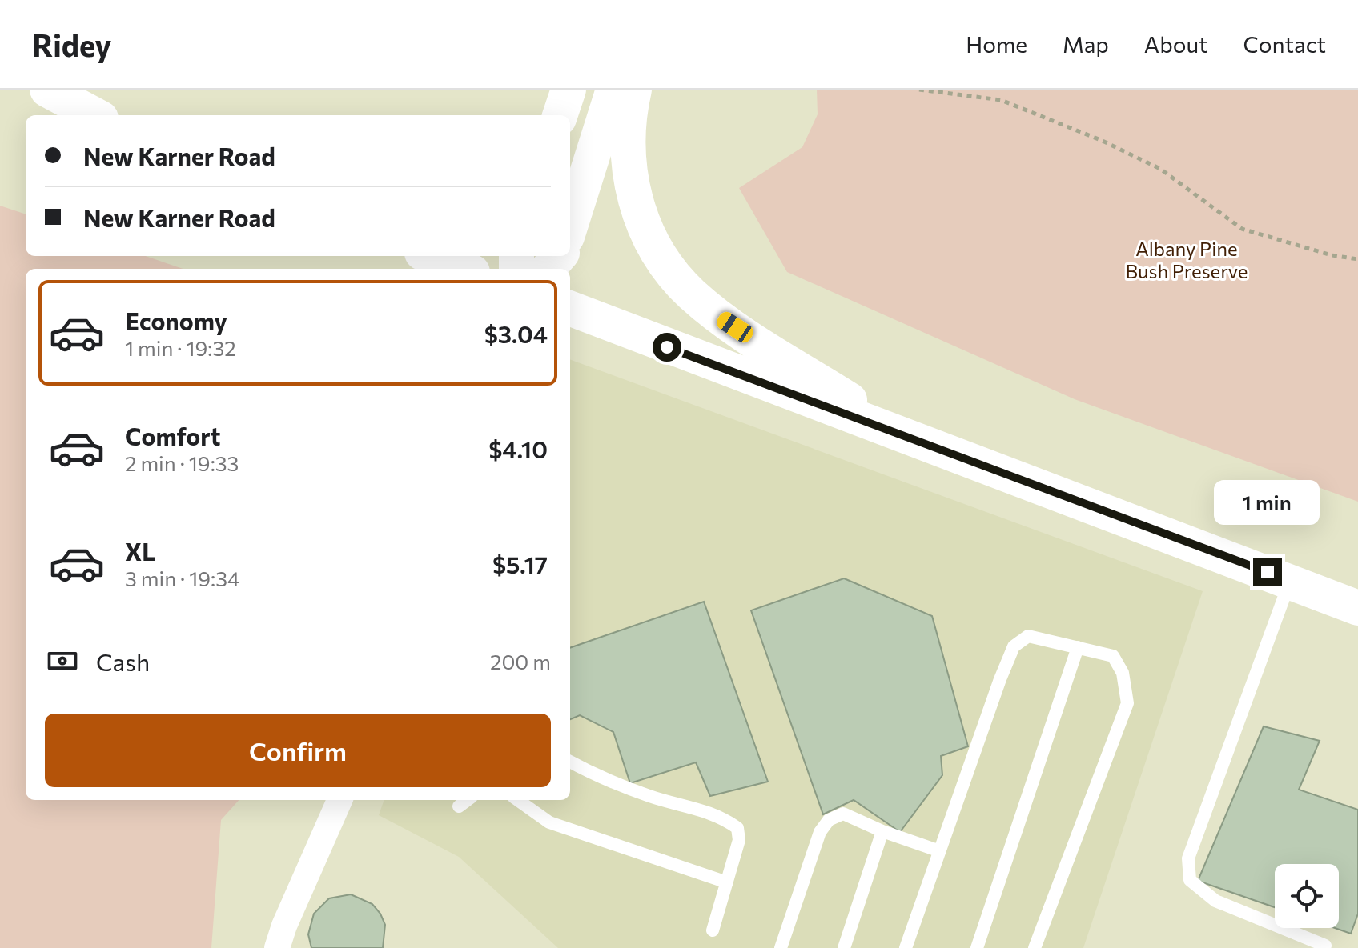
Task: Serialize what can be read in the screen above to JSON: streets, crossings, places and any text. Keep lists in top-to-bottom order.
{
  "parks": ["Albany Pine Bush Preserve"],
  "page": {
    "header": "Ridey",
    "nav": [
      "Home",
      "Map",
      "About",
      "Contact"
    ],
    "banner": ["New Karner Road", "New Karner Road"],
    "list": [
      {
        "name": "Economy",
        "note": "1 min · 19:32",
        "value": "$3.04"
      },
      {
        "name": "Comfort",
        "note": "2 min · 19:33",
        "value": "$4.10"
      },
      {
        "name": "XL",
        "note": "3 min · 19:34",
        "value": "$5.17"
      }
    ],
    "bubble": "1 min",
    "pay": ["Cash", "200 m"],
    "buttons": "Confirm"
  }
}
